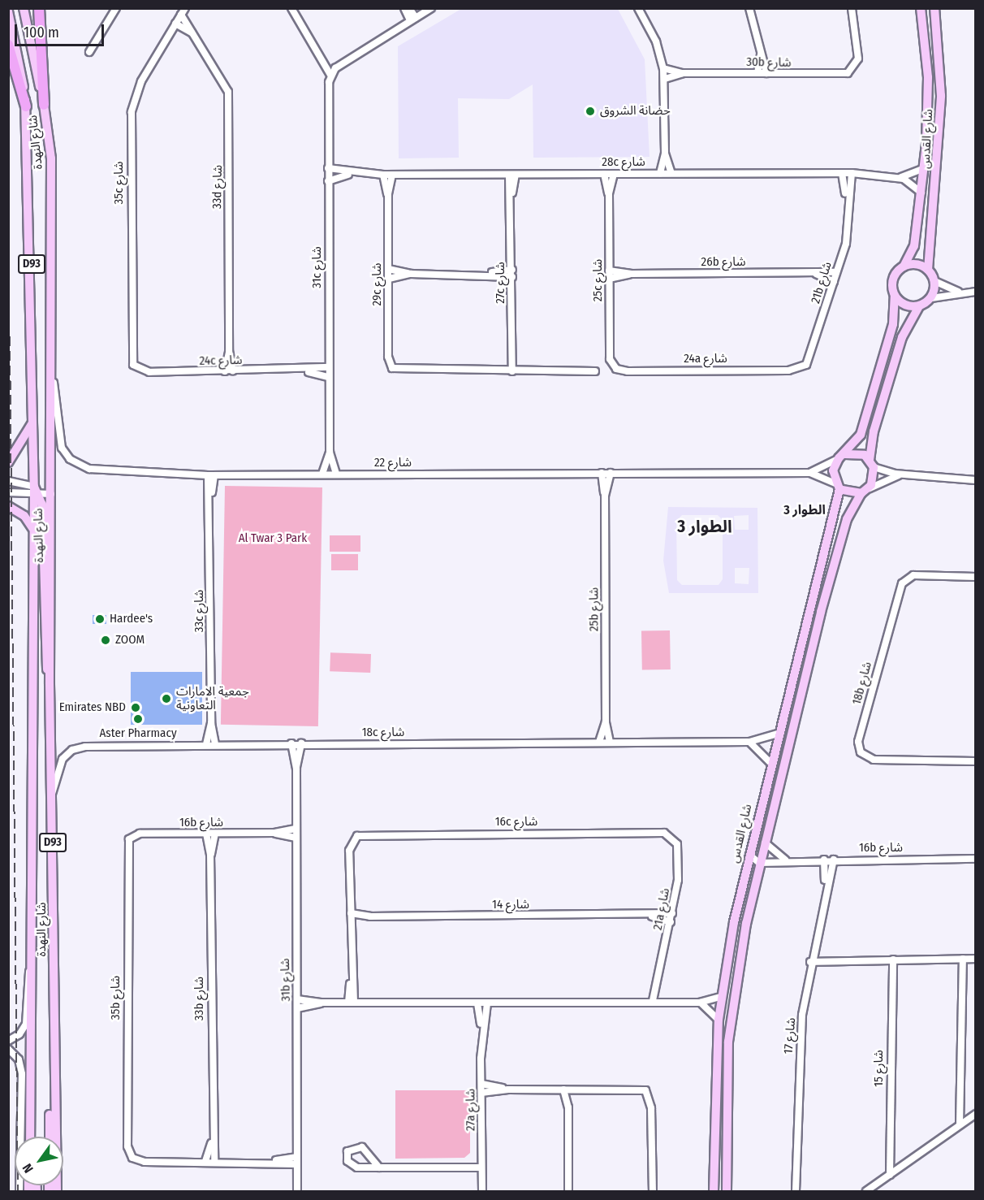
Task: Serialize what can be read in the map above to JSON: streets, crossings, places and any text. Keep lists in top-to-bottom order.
{
  "streets": {
    "main road": ["شارع القدس", "شارع النهدة", "D93"],
    "street": [
      "30b شارع",
      "28c شارع",
      "35c شارع",
      "33d شارع",
      "26b شارع",
      "31c شارع",
      "25c شارع",
      "27c شارع",
      "21b شارع",
      "29c شارع",
      "24a شارع",
      "24c شارع",
      "شارع 22",
      "25b شارع",
      "33c شارع",
      "18b شارع",
      "18c شارع",
      "16c شارع",
      "16b شارع",
      "شارع 14",
      "21a شارع",
      "31b شارع",
      "35b شارع",
      "33b شارع",
      "شارع 17",
      "شارع 15",
      "27a شارع"
    ]
  },
  "crossings": [
    ["شارع القدس", "28c شارع"],
    ["شارع القدس", "شارع 22"],
    ["شارع القدس", "18c شارع"],
    ["شارع القدس", "16b شارع"],
    ["شارع النهدة", "شارع 22"],
    ["شارع النهدة", "18c شارع"],
    ["28c شارع", "31c شارع"],
    ["28c شارع", "25c شارع"],
    ["28c شارع", "27c شارع"],
    ["28c شارع", "21b شارع"],
    ["28c شارع", "29c شارع"],
    ["35c شارع", "33d شارع"],
    ["35c شارع", "24c شارع"],
    ["33d شارع", "24c شارع"],
    ["26b شارع", "25c شارع"],
    ["26b شارع", "21b شارع"],
    ["31c شارع", "24c شارع"],
    ["31c شارع", "شارع 22"],
    ["25c شارع", "24a شارع"],
    ["27c شارع", "29c شارع"],
    ["21b شارع", "24a شارع"],
    ["شارع 22", "25b شارع"],
    ["شارع 22", "33c شارع"],
    ["25b شارع", "18c شارع"],
    ["33c شارع", "18c شارع"],
    ["18c شارع", "31b شارع"],
    ["16c شارع", "شارع 14"],
    ["16c شارع", "21a شارع"],
    ["16b شارع", "31b شارع"],
    ["16b شارع", "35b شارع"],
    ["16b شارع", "33b شارع"],
    ["16b شارع", "شارع 17"],
    ["شارع 14", "21a شارع"],
    ["35b شارع", "33b شارع"]
  ],
  "districts": ["الطوار 3", "الطوار 3"],
  "parks": ["Al Twar 3 Park"],
  "places": [
    "حضانة الشروق",
    "Hardee's",
    "ZOOM",
    "جمعية الامارات التعاونية",
    "Emirates NBD",
    "Aster Pharmacy"
  ],
  "scale_bar": "100 m",
  "north": "bottom left"
}
